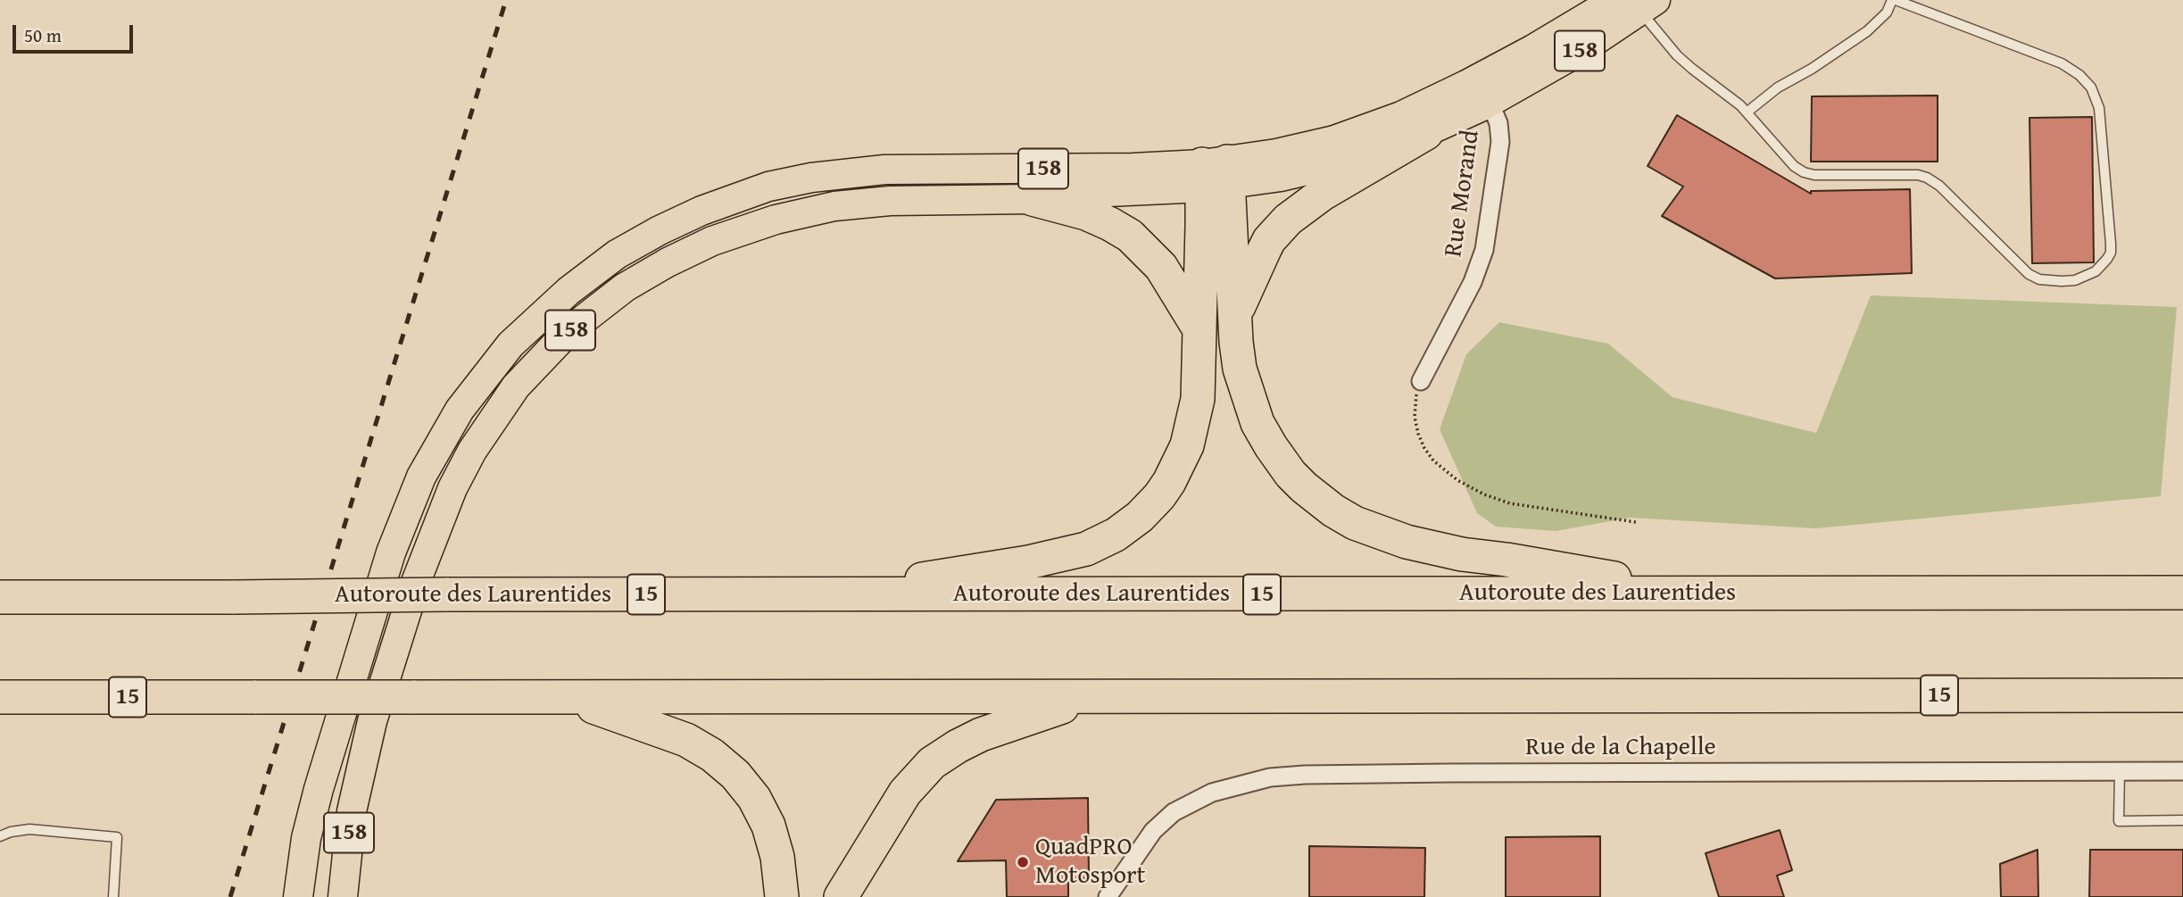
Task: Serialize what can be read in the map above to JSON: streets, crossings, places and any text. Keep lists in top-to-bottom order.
{
  "streets": {
    "highway": ["Autoroute des Laurentides", "15"],
    "main road": ["158"],
    "street": ["Rue Morand", "Rue de la Chapelle"]
  },
  "crossings": [
    ["158", "Rue Morand"]
  ],
  "places": ["QuadPRO Motosport"],
  "scale_bar": "50 m"
}
